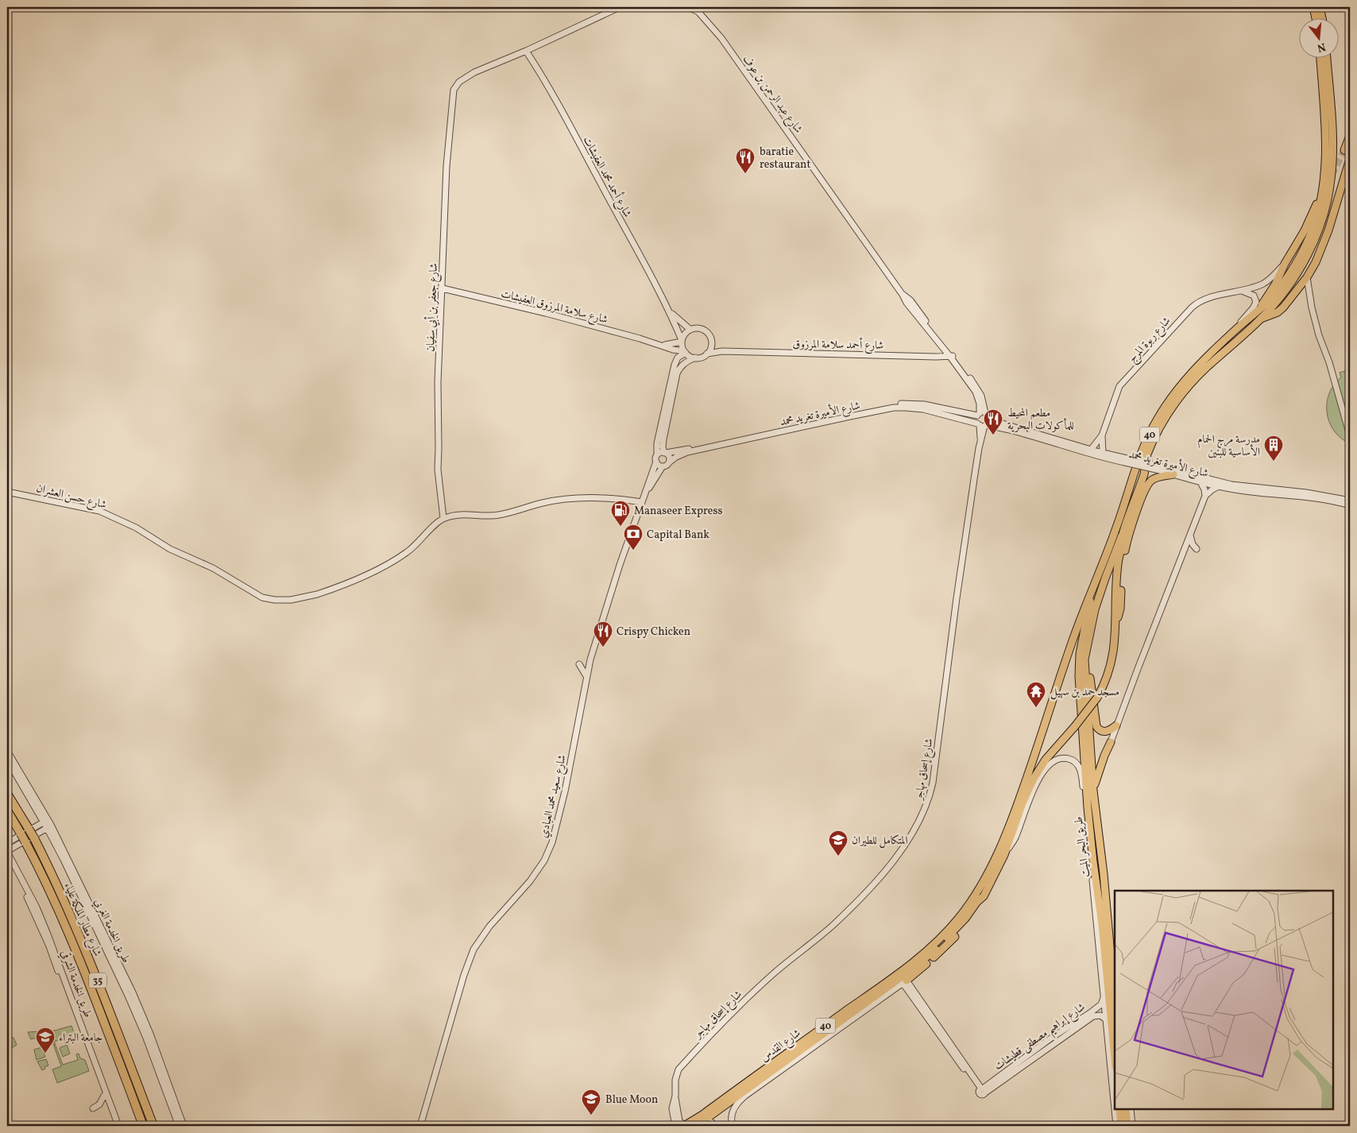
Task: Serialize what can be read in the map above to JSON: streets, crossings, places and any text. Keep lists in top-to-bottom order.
{
  "streets": {
    "highway": ["شارع مطار الملكة علياء", "35"],
    "main road": ["40", "طريق البحر الميت", "شارع القدس"],
    "street": [
      "شارع عبد الرحمن بن عوف",
      "شارع أحمد محمد العفيشات",
      "شارع سلامة المرزوق العفيشات",
      "شارع جعفر بن أبي سفيان",
      "شارع ربوة المرج",
      "شارع أحمد سلامة المرزوق",
      "شارع الأميرة تغريد محمد",
      "شارع حسن العشران",
      "شارع إسحاق مهاجر",
      "شارع سعيد محمد العبادي",
      "طريق الخدمة الغربي",
      "طريق الخدمة الشرقي",
      "شارع إبراهيم مصطفى قطيشات"
    ]
  },
  "crossings": [
    ["شارع عبد الرحمن بن عوف", "شارع أحمد سلامة المرزوق"],
    ["شارع عبد الرحمن بن عوف", "شارع الأميرة تغريد محمد"],
    ["شارع عبد الرحمن بن عوف", "شارع إسحاق مهاجر"],
    ["شارع أحمد محمد العفيشات", "شارع سلامة المرزوق العفيشات"],
    ["شارع أحمد محمد العفيشات", "شارع جعفر بن أبي سفيان"],
    ["شارع أحمد محمد العفيشات", "شارع أحمد سلامة المرزوق"],
    ["شارع سلامة المرزوق العفيشات", "شارع جعفر بن أبي سفيان"],
    ["شارع سلامة المرزوق العفيشات", "شارع أحمد سلامة المرزوق"],
    ["شارع جعفر بن أبي سفيان", "شارع حسن العشران"],
    ["شارع ربوة المرج", "شارع الأميرة تغريد محمد"],
    ["شارع الأميرة تغريد محمد", "شارع إسحاق مهاجر"],
    ["شارع الأميرة تغريد محمد", "شارع سعيد محمد العبادي"],
    ["40", "طريق البحر الميت"],
    ["40", "شارع القدس"],
    ["شارع إسحاق مهاجر", "شارع القدس"]
  ],
  "places": {
    "restaurant": ["baratie restaurant", "مطعم المحيط للمأكولات البحرية", "Crispy Chicken"],
    "building": ["مدرسة مرج الحمام الأساسية للبنين"],
    "fuel station": ["Manaseer Express"],
    "bank": ["Capital Bank"],
    "temple": ["مسجد حمد بن سهيل"],
    "school or university": ["المتكامل للطيران", "جامعة البتراء", "Blue Moon"]
  },
  "north": "bottom"
}
